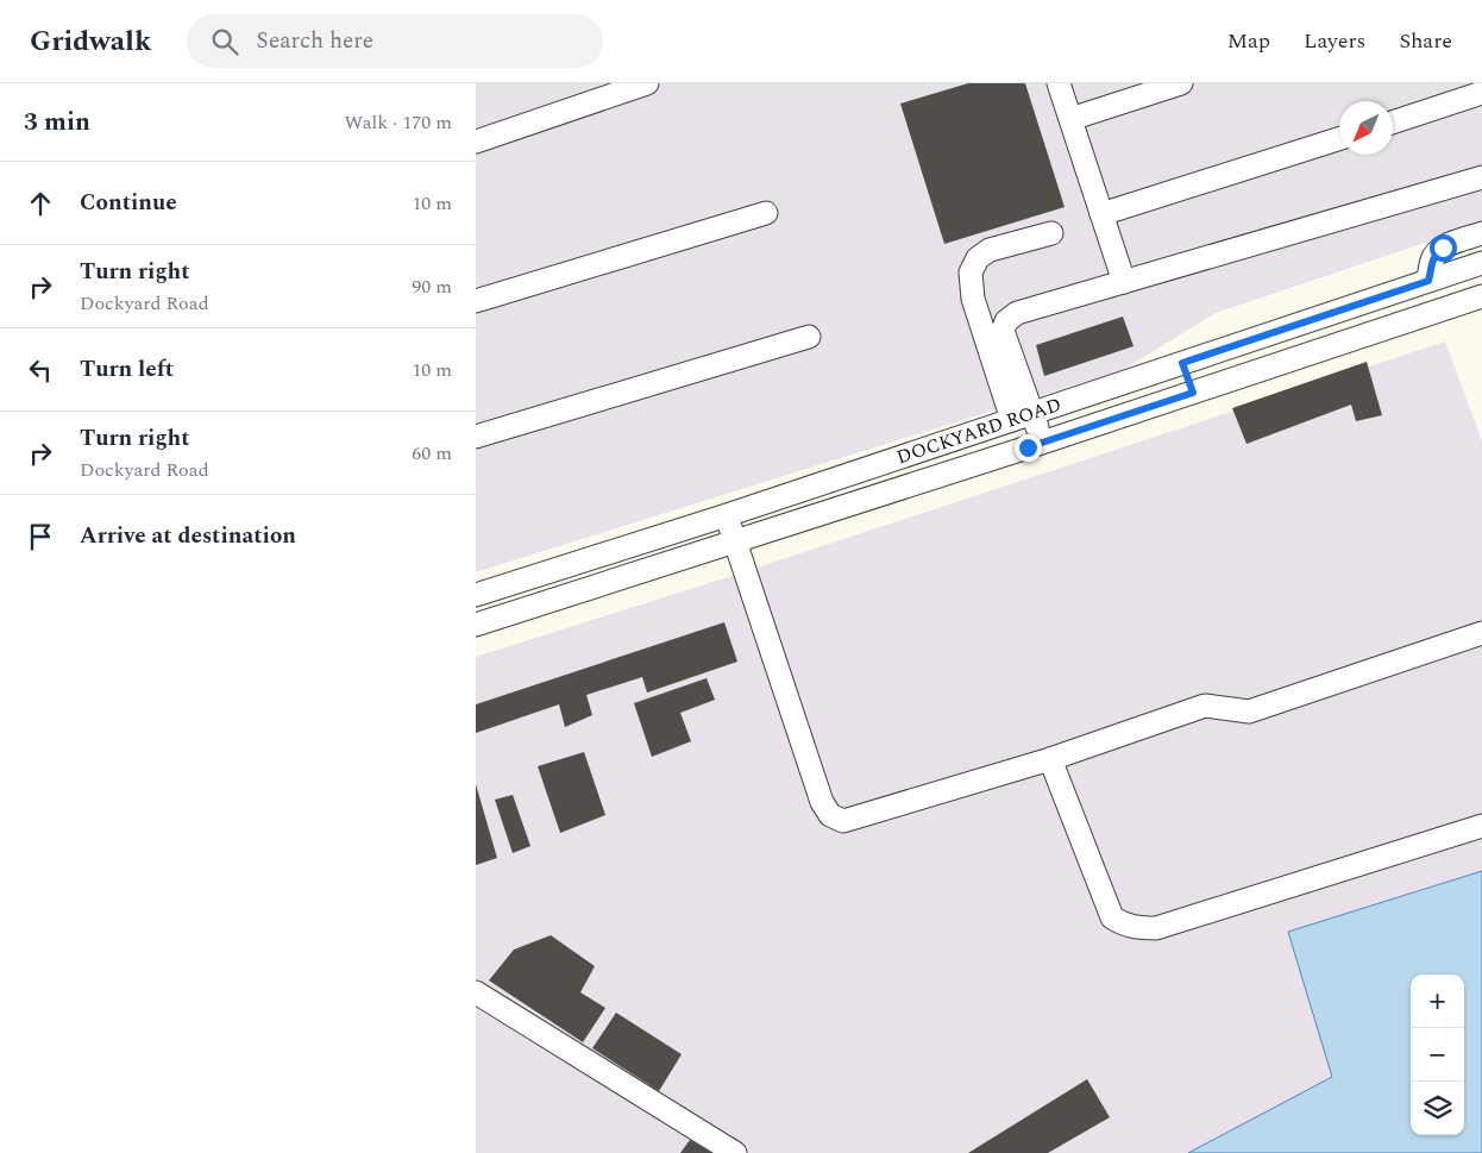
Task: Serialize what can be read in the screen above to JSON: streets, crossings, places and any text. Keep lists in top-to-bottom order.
{
  "streets": {
    "street": ["DOCKYARD ROAD"]
  },
  "north": "bottom left",
  "page": {
    "header": "Gridwalk",
    "search": "Search here",
    "nav": ["Map", "Layers", "Share"],
    "heading": ["3 min", "Walk · 170 m"],
    "list": [
      ["Continue", "10 m"],
      ["Turn right", "Dockyard Road", "90 m"],
      ["Turn left", "10 m"],
      ["Turn right", "Dockyard Road", "60 m"],
      "Arrive at destination"
    ],
    "map_buttons": ["+", "−"]
  }
}
